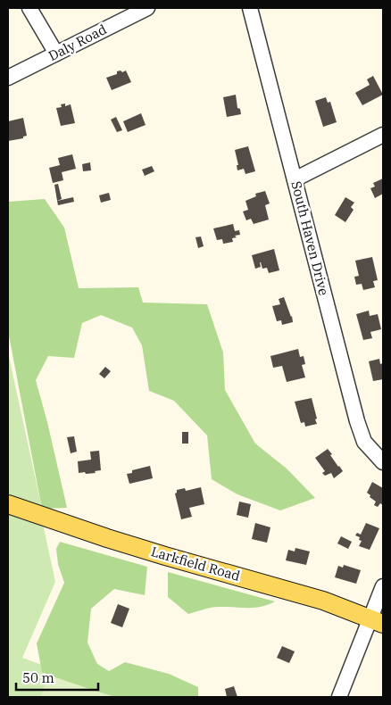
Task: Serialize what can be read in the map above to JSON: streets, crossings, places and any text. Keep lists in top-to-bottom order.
{
  "streets": {
    "main road": ["Larkfield Road"],
    "street": ["Daly Road", "South Haven Drive"]
  },
  "scale_bar": "50 m"
}
